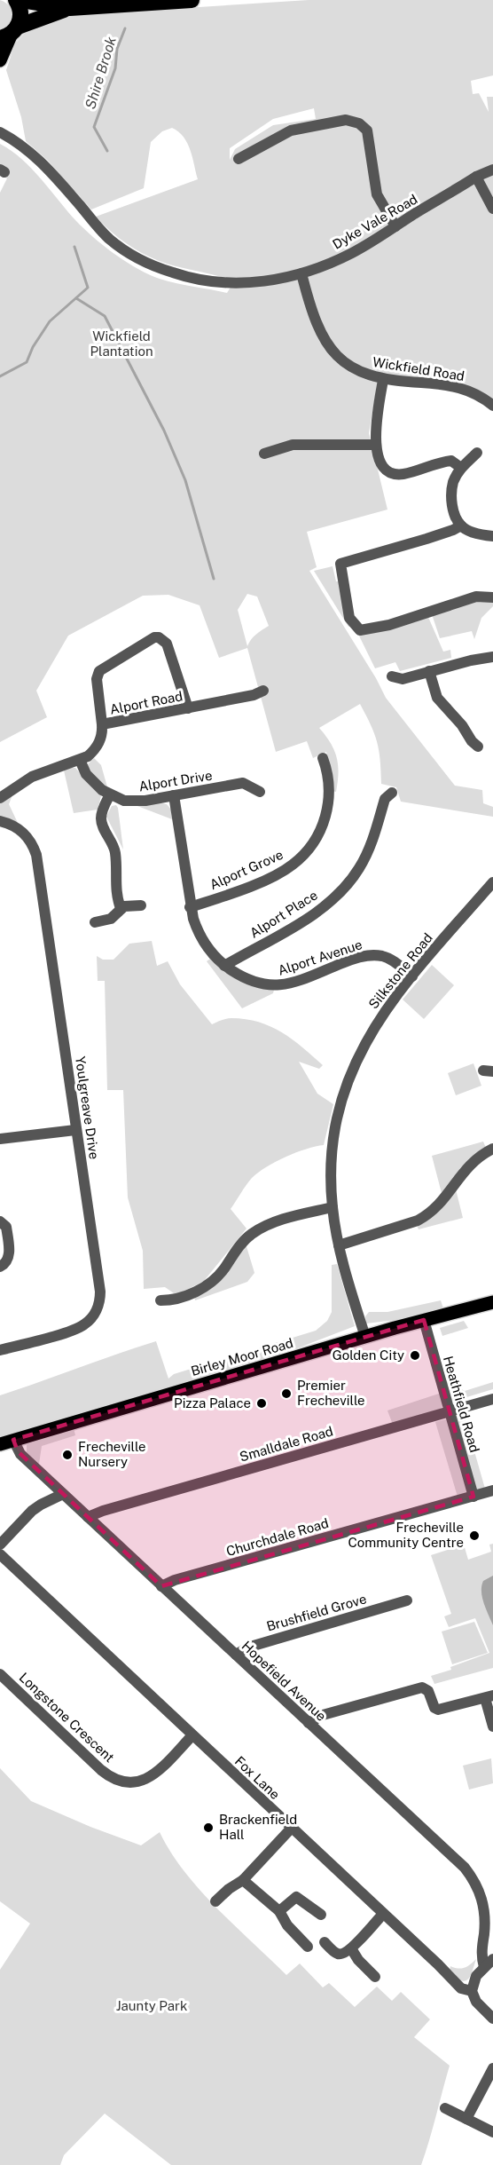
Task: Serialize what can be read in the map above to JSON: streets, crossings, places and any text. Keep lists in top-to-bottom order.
{
  "streets": {
    "main road": ["Birley Moor Road"],
    "street": [
      "Dyke Vale Road",
      "Wickfield Road",
      "Alport Road",
      "Alport Drive",
      "Alport Grove",
      "Alport Place",
      "Alport Avenue",
      "Silkstone Road",
      "Youlgreave Drive",
      "Heathfield Road",
      "Smalldale Road",
      "Churchdale Road",
      "Brushfield Grove",
      "Hopefield Avenue",
      "Longstone Crescent",
      "Fox Lane"
    ]
  },
  "crossings": [
    ["Dyke Vale Road", "Wickfield Road"],
    ["Alport Road", "Alport Drive"],
    ["Alport Drive", "Alport Avenue"],
    ["Alport Grove", "Alport Avenue"],
    ["Alport Place", "Alport Avenue"],
    ["Alport Avenue", "Silkstone Road"],
    ["Silkstone Road", "Birley Moor Road"],
    ["Birley Moor Road", "Heathfield Road"],
    ["Birley Moor Road", "Hopefield Avenue"],
    ["Heathfield Road", "Smalldale Road"],
    ["Heathfield Road", "Churchdale Road"],
    ["Smalldale Road", "Hopefield Avenue"],
    ["Churchdale Road", "Hopefield Avenue"],
    ["Brushfield Grove", "Hopefield Avenue"],
    ["Longstone Crescent", "Fox Lane"]
  ],
  "water": ["Shire Brook"],
  "parks": ["Wickfield Plantation", "Jaunty Park"],
  "places": [
    "Golden City",
    "Premier Frecheville",
    "Pizza Palace",
    "Frecheville Nursery",
    "Frecheville Community Centre",
    "Brackenfield Hall"
  ]
}
